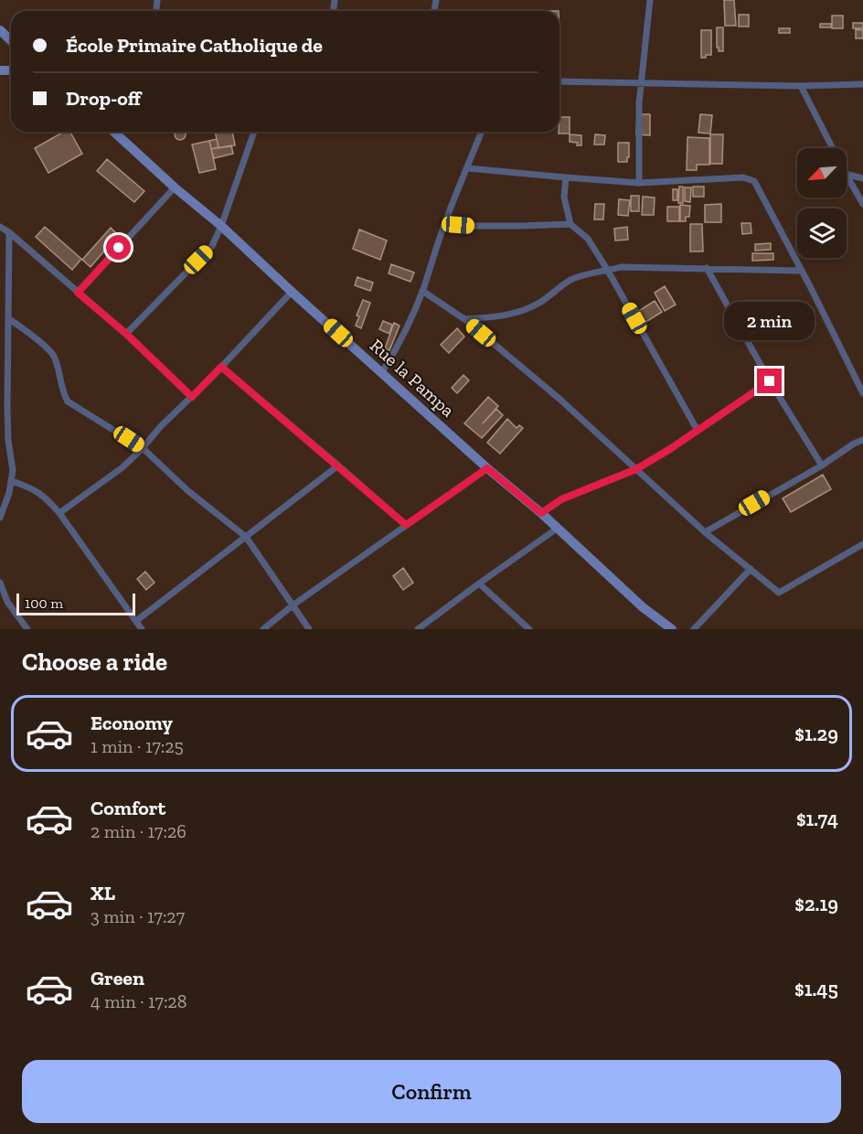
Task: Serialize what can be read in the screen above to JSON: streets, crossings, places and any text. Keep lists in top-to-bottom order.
{
  "streets": {
    "street": ["Rue la Pampa"]
  },
  "scale_bar": "100 m",
  "north": "bottom left",
  "page": {
    "banner": ["École Primaire Catholique de", "Drop-off"],
    "bubble": "2 min",
    "scale": "100 m",
    "heading": "Choose a ride",
    "list": [
      {
        "name": "Economy",
        "note": "1 min · 17:25",
        "value": "$1.29"
      },
      {
        "name": "Comfort",
        "note": "2 min · 17:26",
        "value": "$1.74"
      },
      {
        "name": "XL",
        "note": "3 min · 17:27",
        "value": "$2.19"
      },
      {
        "name": "Green",
        "note": "4 min · 17:28",
        "value": "$1.45"
      }
    ],
    "buttons": "Confirm"
  }
}
